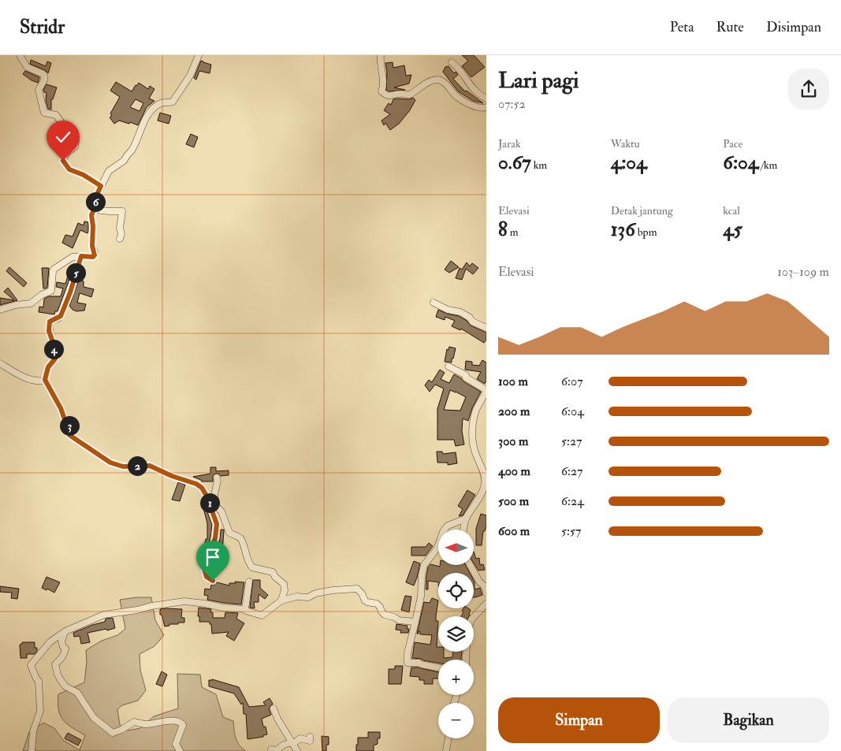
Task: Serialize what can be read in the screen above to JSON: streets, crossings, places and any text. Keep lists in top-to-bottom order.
{
  "north": "left",
  "page": {
    "header": "Stridr",
    "nav": ["Peta", "Rute", "Disimpan"],
    "heading": ["Lari pagi", "07:52"],
    "stats": [
      ["Jarak", "0.67 km"],
      ["Waktu", "4:04"],
      ["Pace", "6:04 /km"],
      ["Elevasi", "8 m"],
      ["Detak jantung", "136 bpm"],
      ["kcal", "45"]
    ],
    "pins": [
      "6",
      "5",
      "4",
      "3",
      "2",
      "1"
    ],
    "chart": ["Elevasi", "103–109 m"],
    "list": [
      {
        "name": "100 m",
        "note": "6:07"
      },
      {
        "name": "200 m",
        "note": "6:04"
      },
      {
        "name": "300 m",
        "note": "5:27"
      },
      {
        "name": "400 m",
        "note": "6:27"
      },
      {
        "name": "500 m",
        "note": "6:24"
      },
      {
        "name": "600 m",
        "note": "5:57"
      }
    ],
    "map_buttons": ["+", "−"],
    "buttons": ["Simpan", "Bagikan"]
  }
}
